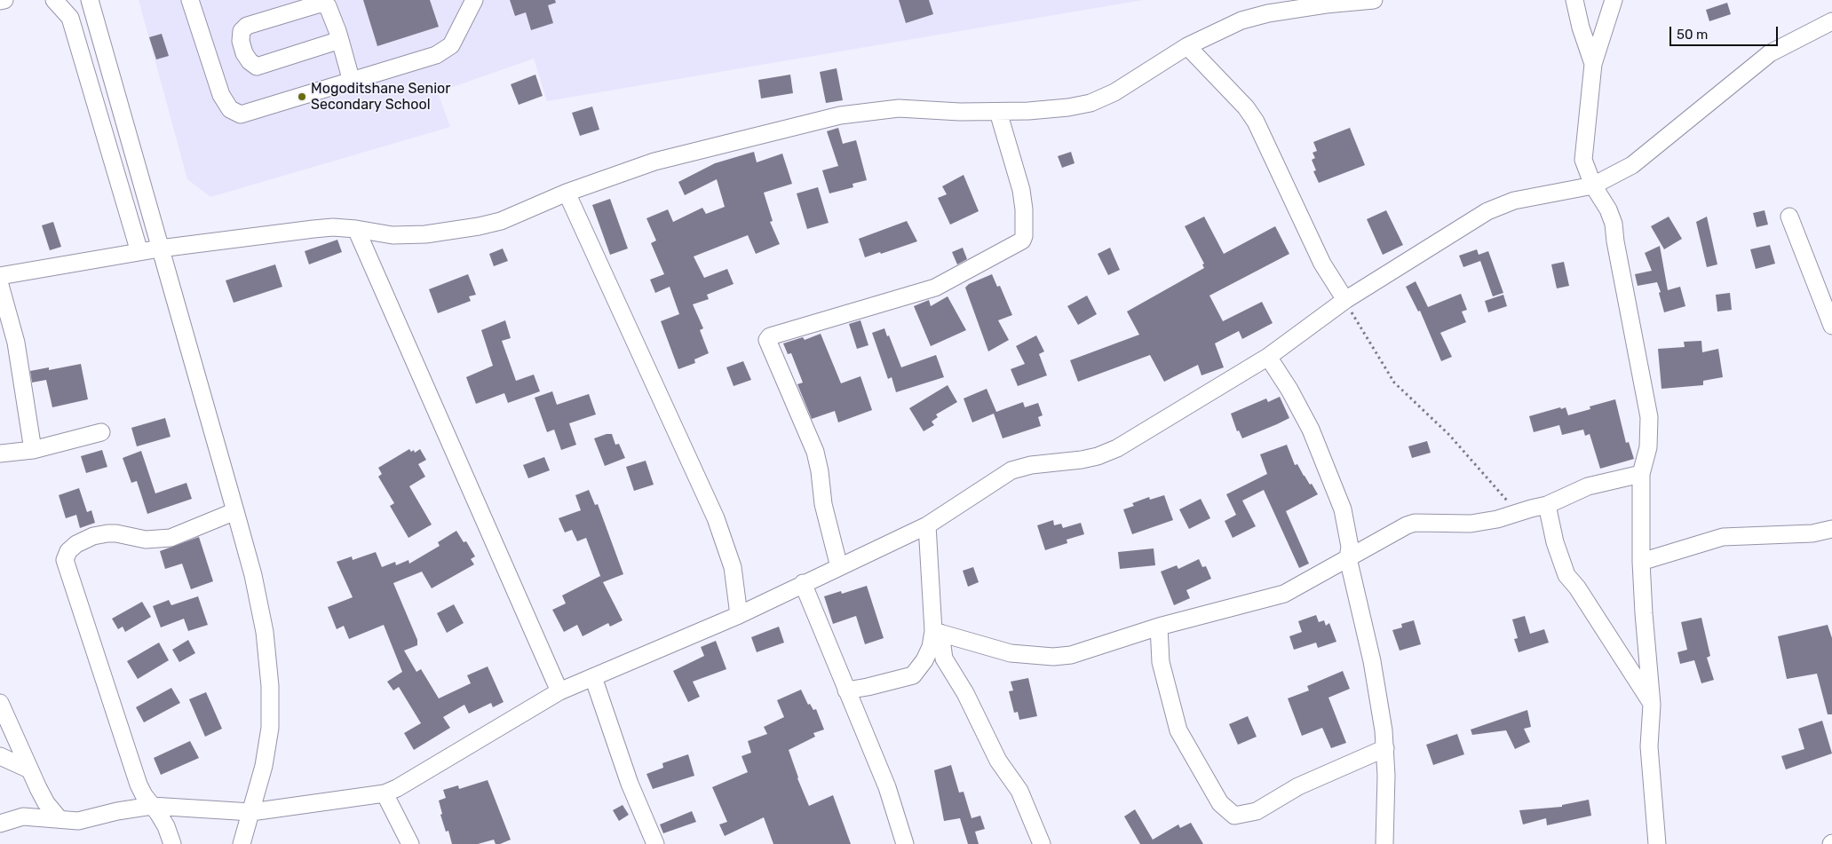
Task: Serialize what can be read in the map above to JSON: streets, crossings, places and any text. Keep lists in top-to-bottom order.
{
  "places": ["Mogoditshane Senior Secondary School"],
  "scale_bar": "50 m"
}
